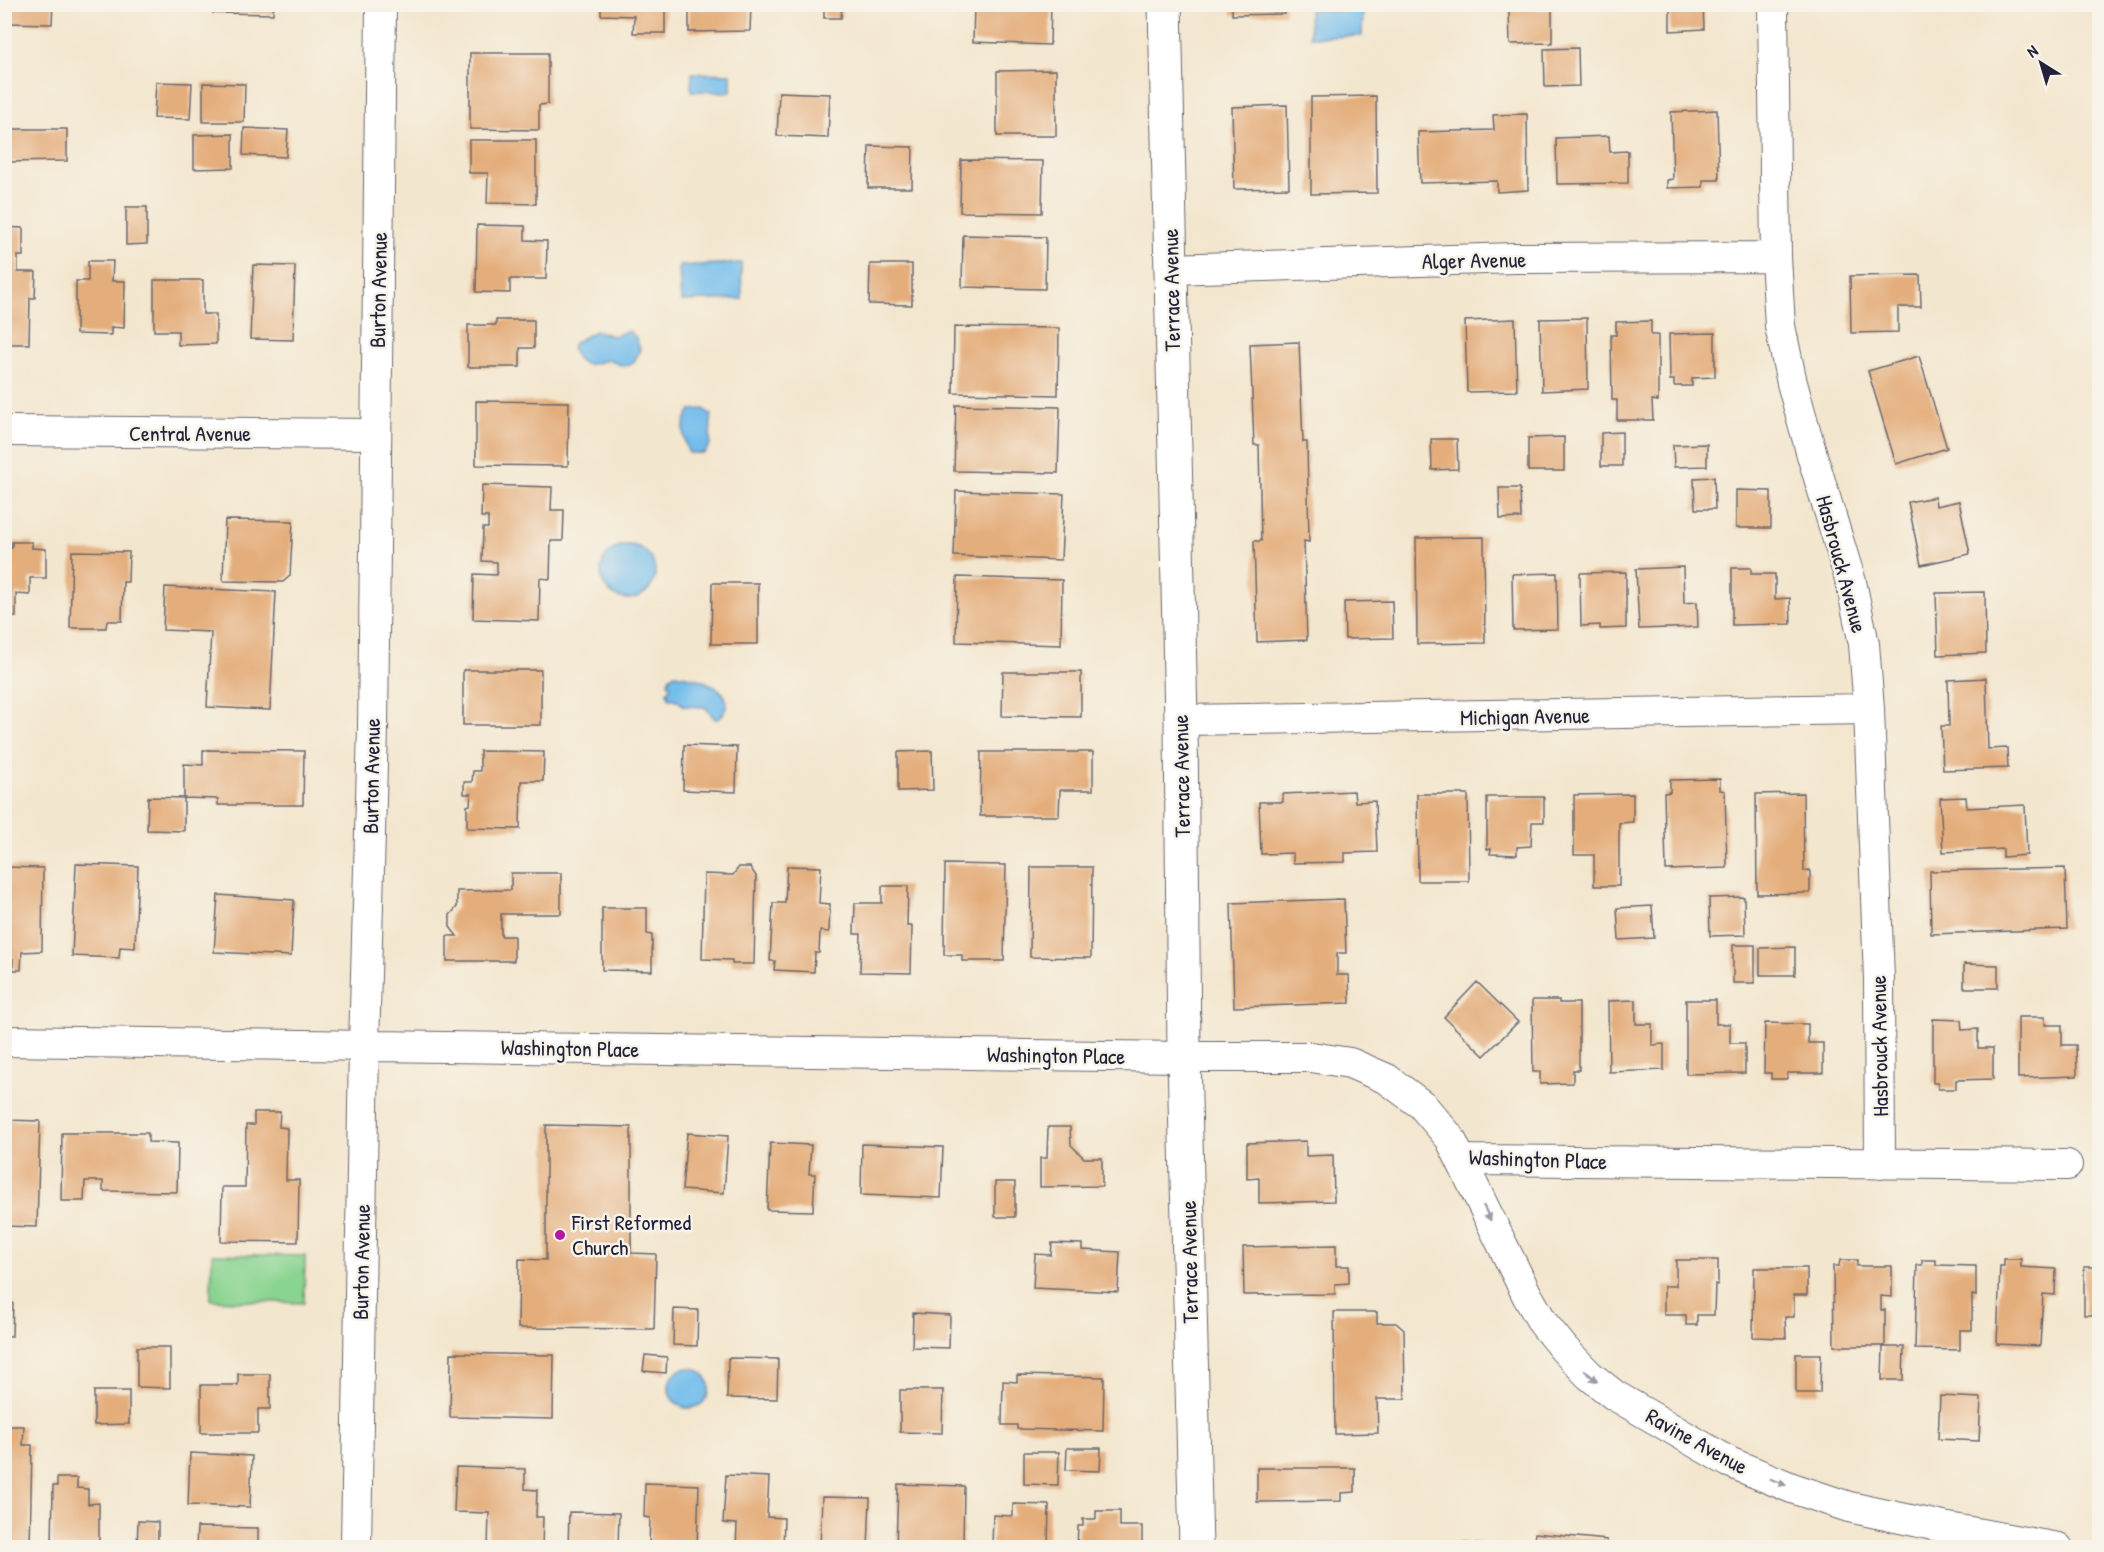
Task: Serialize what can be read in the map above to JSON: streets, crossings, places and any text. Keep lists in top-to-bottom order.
{
  "streets": {
    "main road": ["Terrace Avenue"],
    "street": [
      "Alger Avenue",
      "Burton Avenue",
      "Central Avenue",
      "Hasbrouck Avenue",
      "Michigan Avenue",
      "Washington Place",
      "Ravine Avenue"
    ]
  },
  "crossings": [
    ["Alger Avenue", "Terrace Avenue"],
    ["Alger Avenue", "Hasbrouck Avenue"],
    ["Burton Avenue", "Central Avenue"],
    ["Burton Avenue", "Washington Place"],
    ["Terrace Avenue", "Michigan Avenue"],
    ["Terrace Avenue", "Washington Place"],
    ["Hasbrouck Avenue", "Michigan Avenue"],
    ["Hasbrouck Avenue", "Washington Place"],
    ["Washington Place", "Ravine Avenue"]
  ],
  "one_way": ["Ravine Avenue"],
  "places": ["First Reformed Church"],
  "north": "top left"
}
